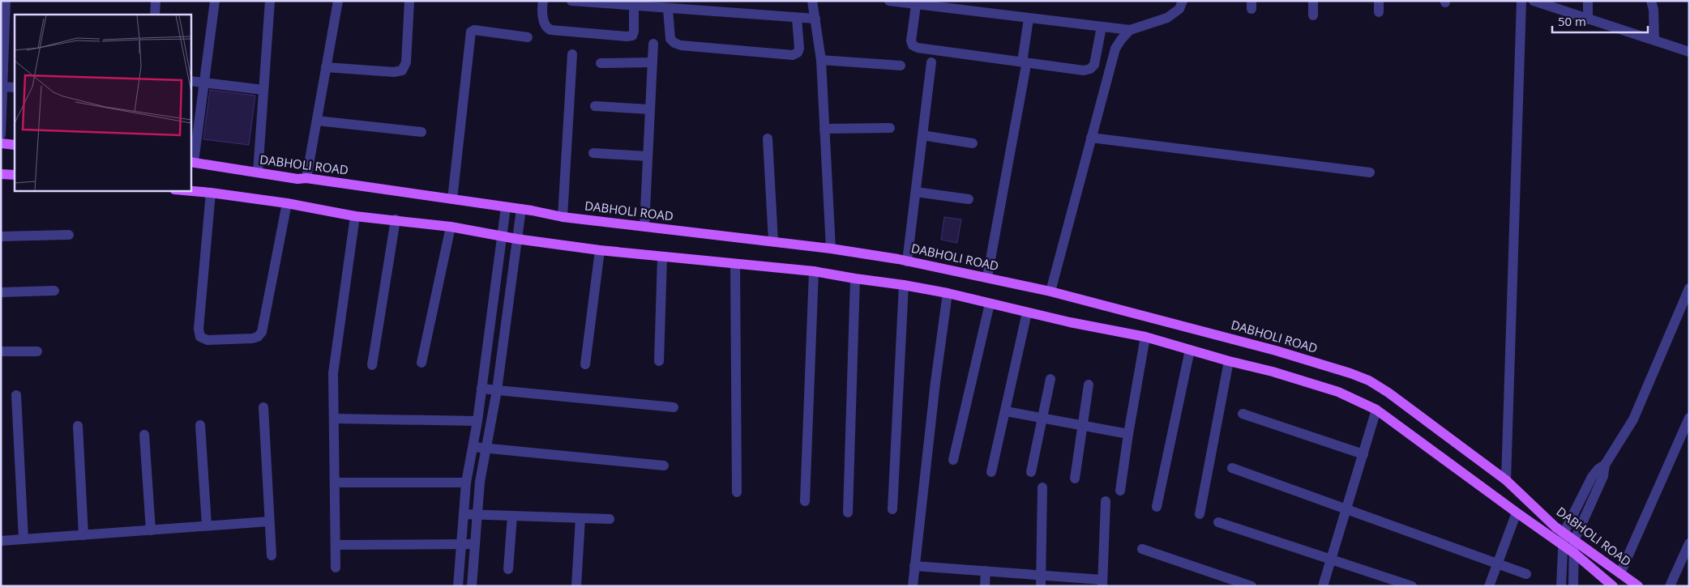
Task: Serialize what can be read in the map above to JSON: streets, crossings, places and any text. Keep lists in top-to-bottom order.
{
  "streets": {
    "main road": ["DABHOLI ROAD"]
  },
  "scale_bar": "50 m"
}
